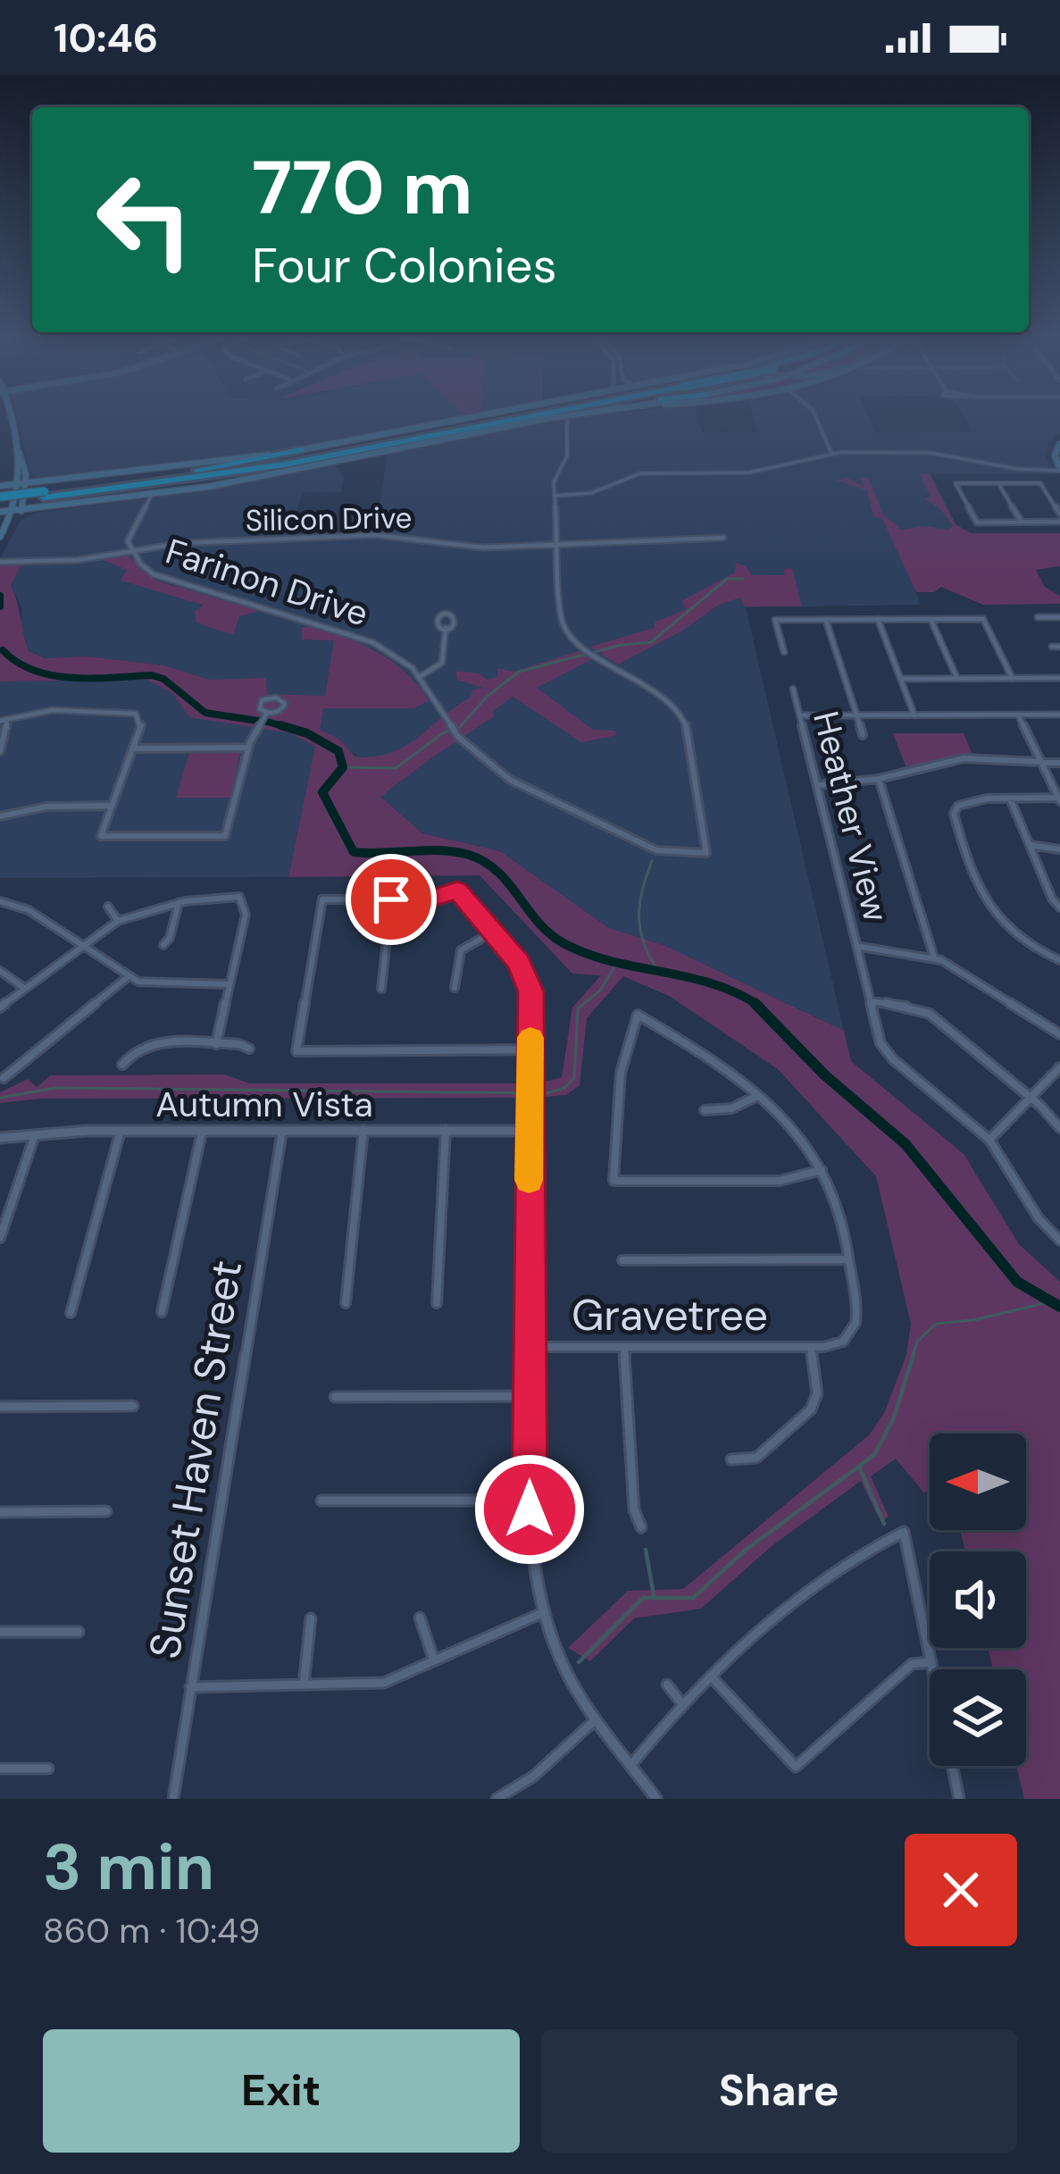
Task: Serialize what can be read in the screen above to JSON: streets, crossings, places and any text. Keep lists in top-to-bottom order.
{
  "streets": {
    "street": [
      "Silicon Drive",
      "Farinon Drive",
      "Heather View",
      "Autumn Vista",
      "Gravetree",
      "Sunset Haven Street"
    ]
  },
  "crossings": [
    ["Silicon Drive", "Farinon Drive"],
    ["Autumn Vista", "Sunset Haven Street"]
  ],
  "north": "left",
  "page": {
    "status": "10:46",
    "turn": ["770 m", "Four Colonies"],
    "heading": ["3 min", "860 m · 10:49"],
    "buttons": ["Exit", "Share"]
  }
}
